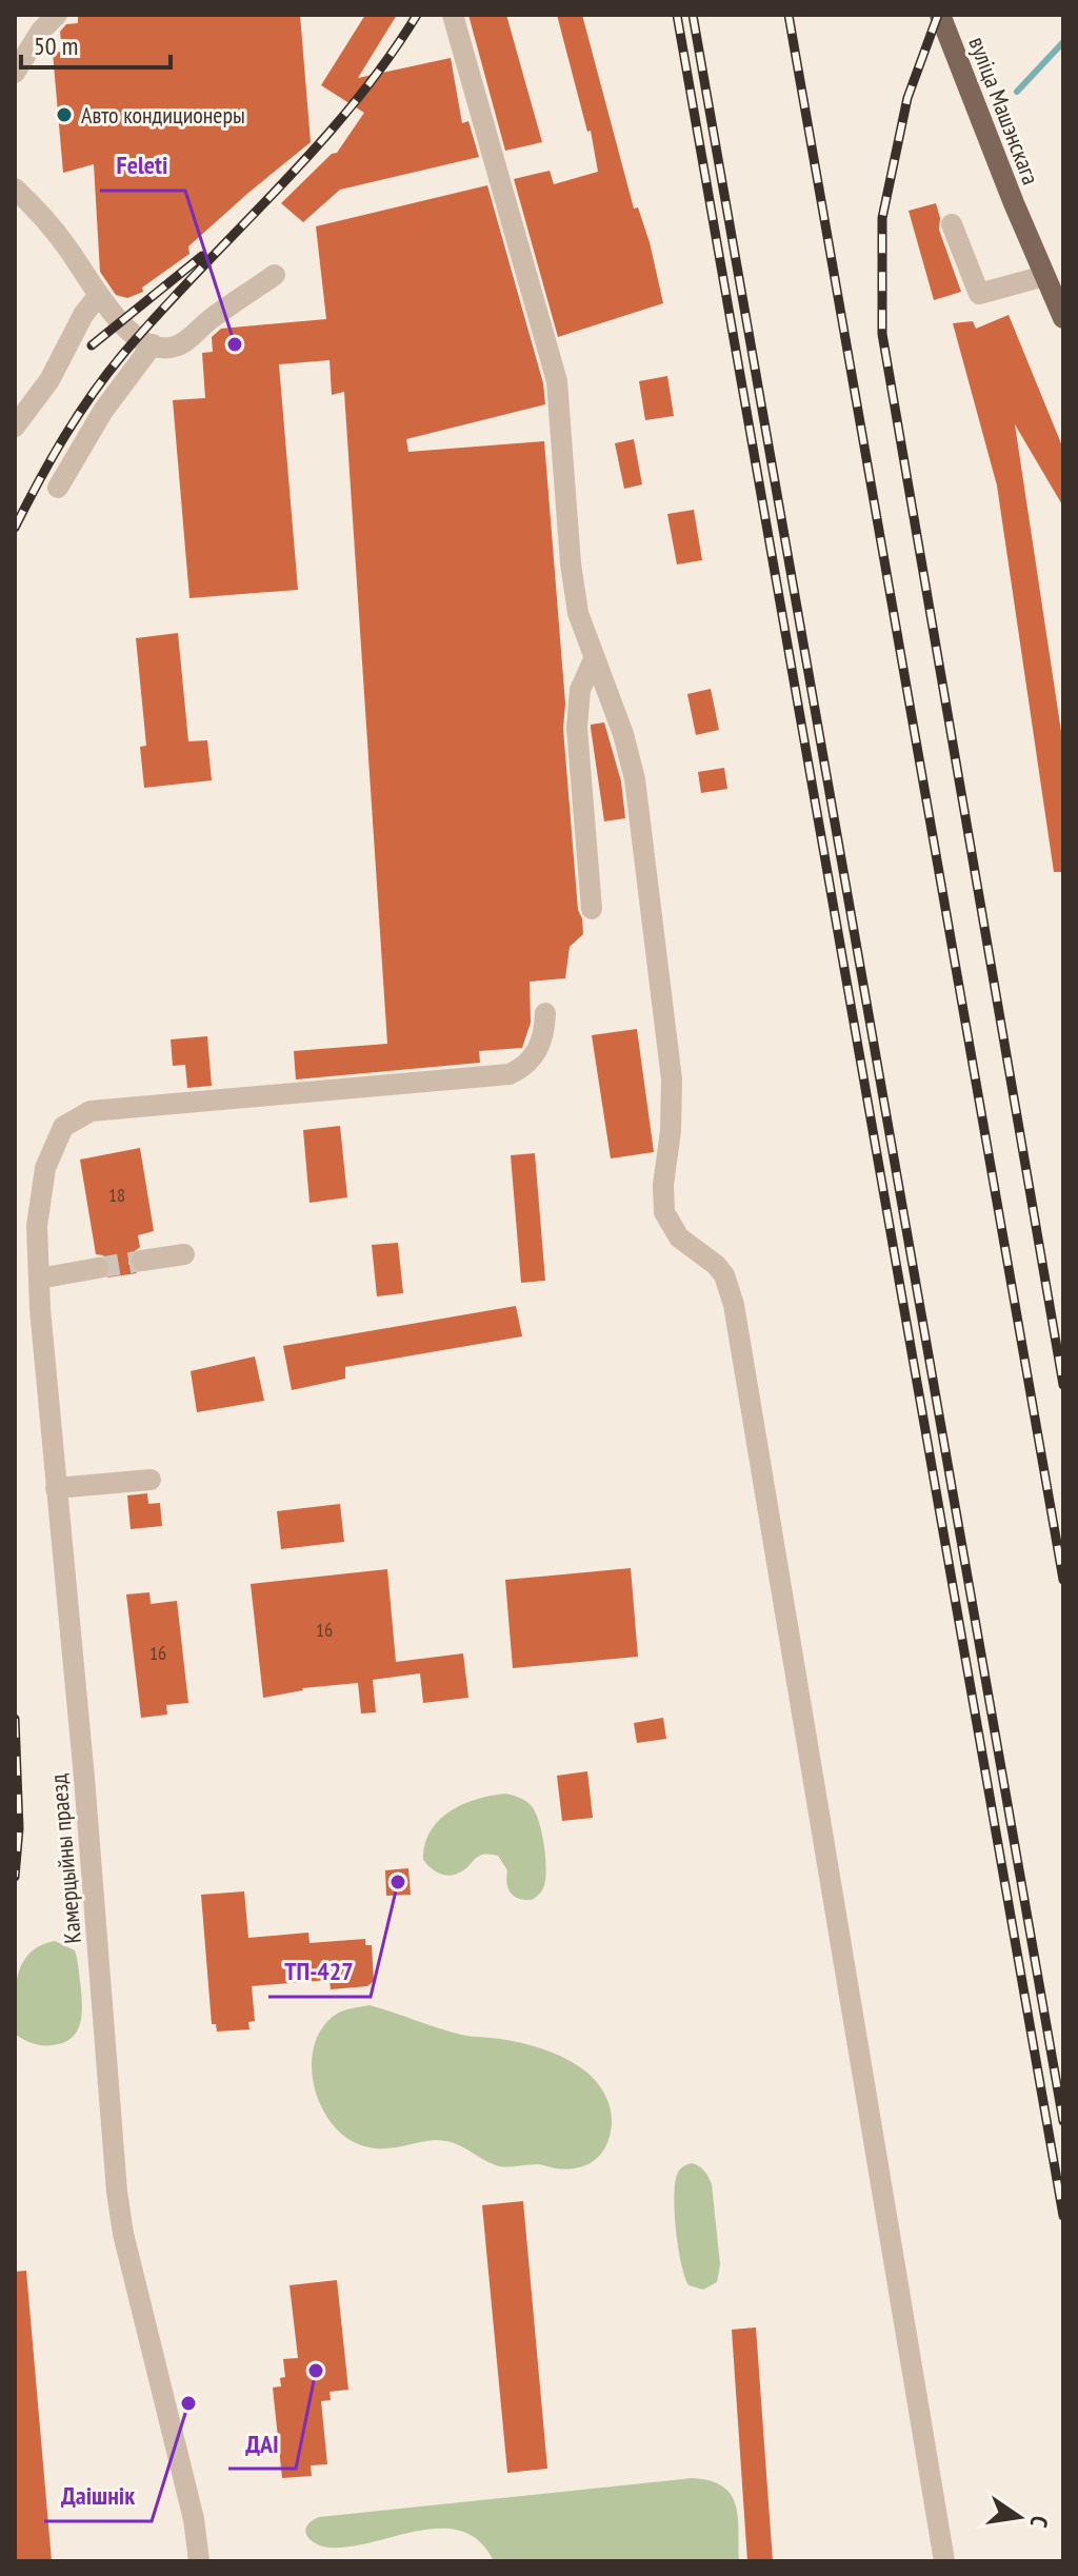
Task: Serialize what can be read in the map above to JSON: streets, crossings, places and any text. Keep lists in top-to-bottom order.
{
  "streets": {
    "main road": ["вуліца Машэнскага"],
    "street": ["Камерцыйны праезд"]
  },
  "places": [
    "Авто кондиционеры",
    "Feleti",
    "ТП-427",
    "ДАІ",
    "Даішнік"
  ],
  "house_numbers": ["18", "16", "16"],
  "scale_bar": "50 m",
  "north": "right"
}
